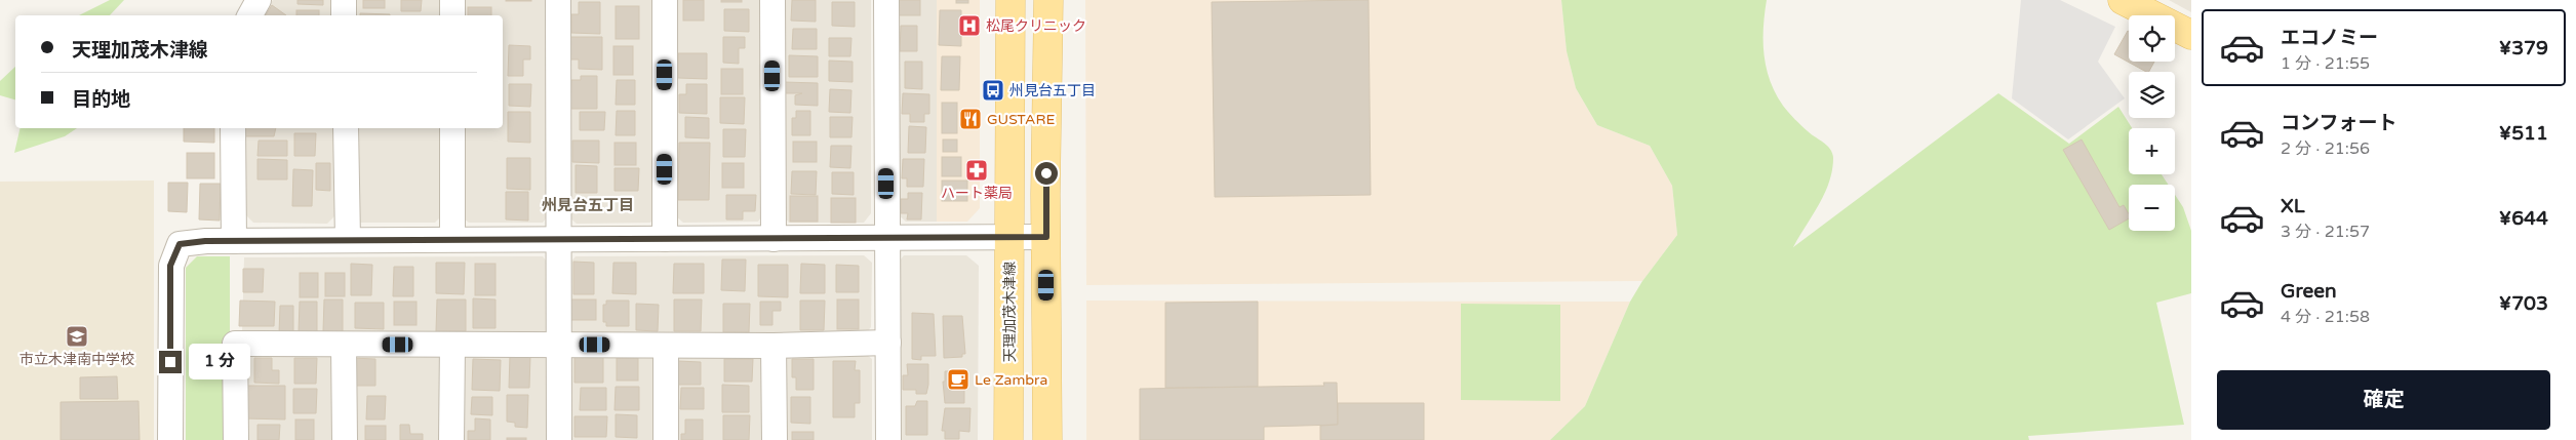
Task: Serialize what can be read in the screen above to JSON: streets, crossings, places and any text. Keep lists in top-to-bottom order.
{
  "streets": {
    "main road": ["天理加茂木津線"]
  },
  "districts": ["州見台五丁目"],
  "places": {
    "hospital": ["松尾クリニック"],
    "bus stop": ["州見台五丁目"],
    "restaurant": ["GUSTARE"],
    "pharmacy": ["ハート薬局"],
    "school or university": ["市立木津南中学校"],
    "cafe": ["Le Zambra"]
  },
  "page": {
    "list": [
      {
        "name": "エコノミー",
        "note": "1 分 · 21:55",
        "value": "¥379"
      },
      {
        "name": "コンフォート",
        "note": "2 分 · 21:56",
        "value": "¥511"
      },
      {
        "name": "XL",
        "note": "3 分 · 21:57",
        "value": "¥644"
      },
      {
        "name": "Green",
        "note": "4 分 · 21:58",
        "value": "¥703"
      }
    ],
    "map_buttons": ["+", "−"],
    "banner": ["天理加茂木津線", "目的地"],
    "bubble": "1 分",
    "buttons": "確定"
  }
}
